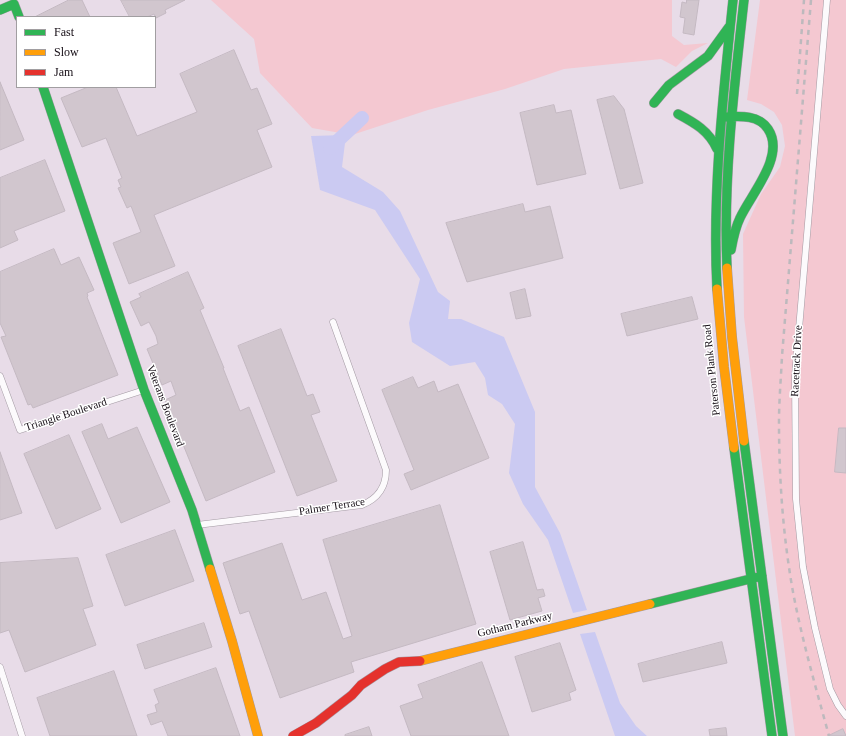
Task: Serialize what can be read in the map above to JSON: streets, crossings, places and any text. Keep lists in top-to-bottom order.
{
  "streets": {
    "main road": ["Paterson Plank Road", "Veterans Boulevard", "Gotham Parkway"],
    "street": ["Racetrack Drive", "Triangle Boulevard", "Palmer Terrace"]
  },
  "crossings": [
    ["Paterson Plank Road", "Gotham Parkway"],
    ["Veterans Boulevard", "Triangle Boulevard"],
    ["Veterans Boulevard", "Palmer Terrace"]
  ],
  "legend": ["Fast", "Slow", "Jam"]
}
